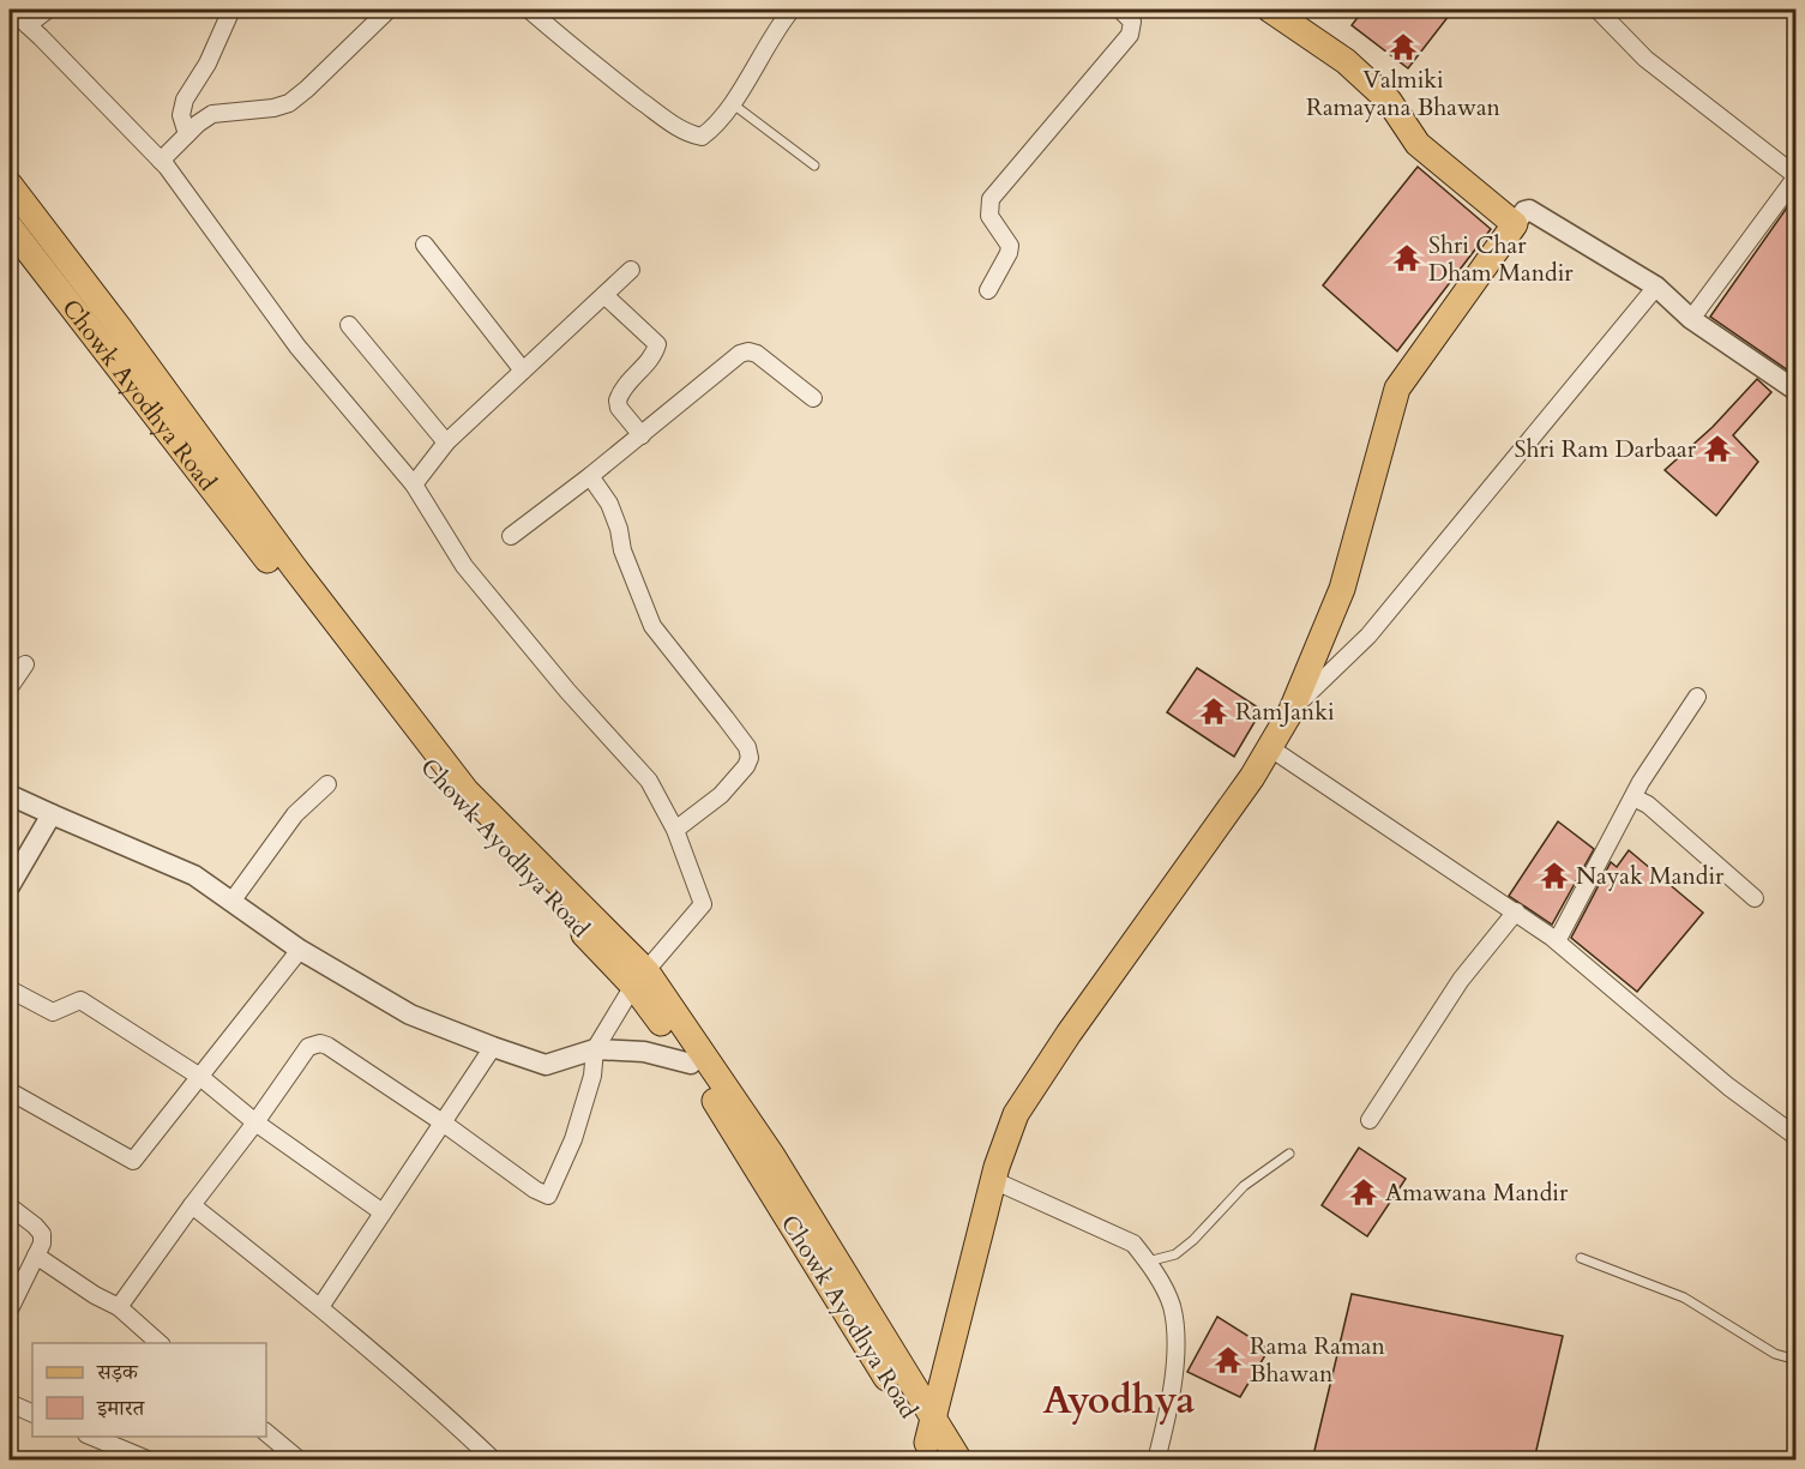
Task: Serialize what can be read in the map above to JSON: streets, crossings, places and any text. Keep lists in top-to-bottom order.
{
  "streets": {
    "main road": ["Chowk Ayodhya Road"]
  },
  "districts": ["Ayodhya"],
  "places": {
    "temple": [
      "Valmiki Ramayana Bhawan",
      "Shri Char Dham Mandir",
      "Shri Ram Darbaar",
      "RamJanki",
      "Nayak Mandir",
      "Amawana Mandir",
      "Rama Raman Bhawan"
    ]
  },
  "legend": ["सड़क", "इमारत"]
}
